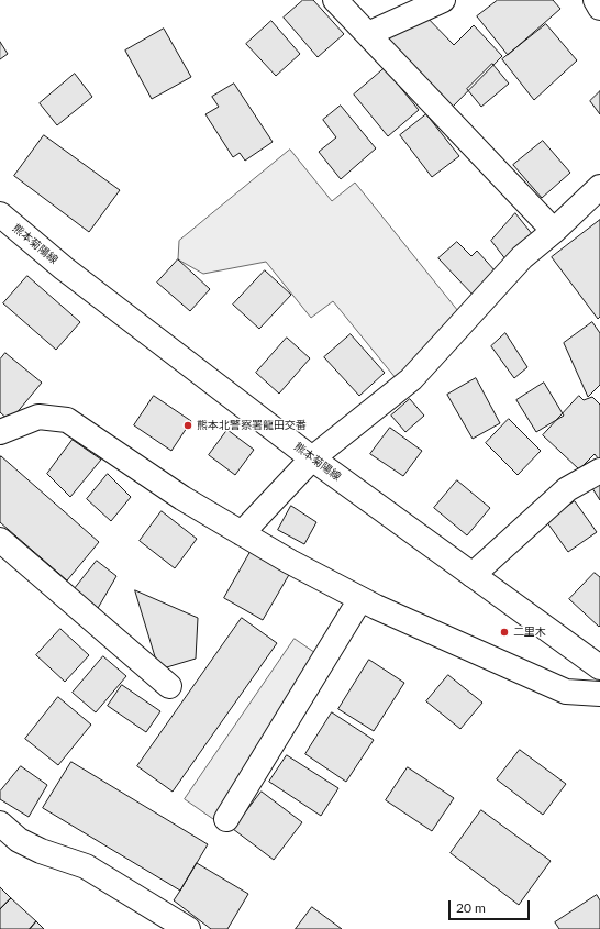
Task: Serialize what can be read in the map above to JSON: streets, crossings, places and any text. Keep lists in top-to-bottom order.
{
  "streets": {
    "street": ["熊本菊陽線"]
  },
  "places": ["熊本北警察署龍田交番", "二里木"],
  "scale_bar": "20 m"
}
